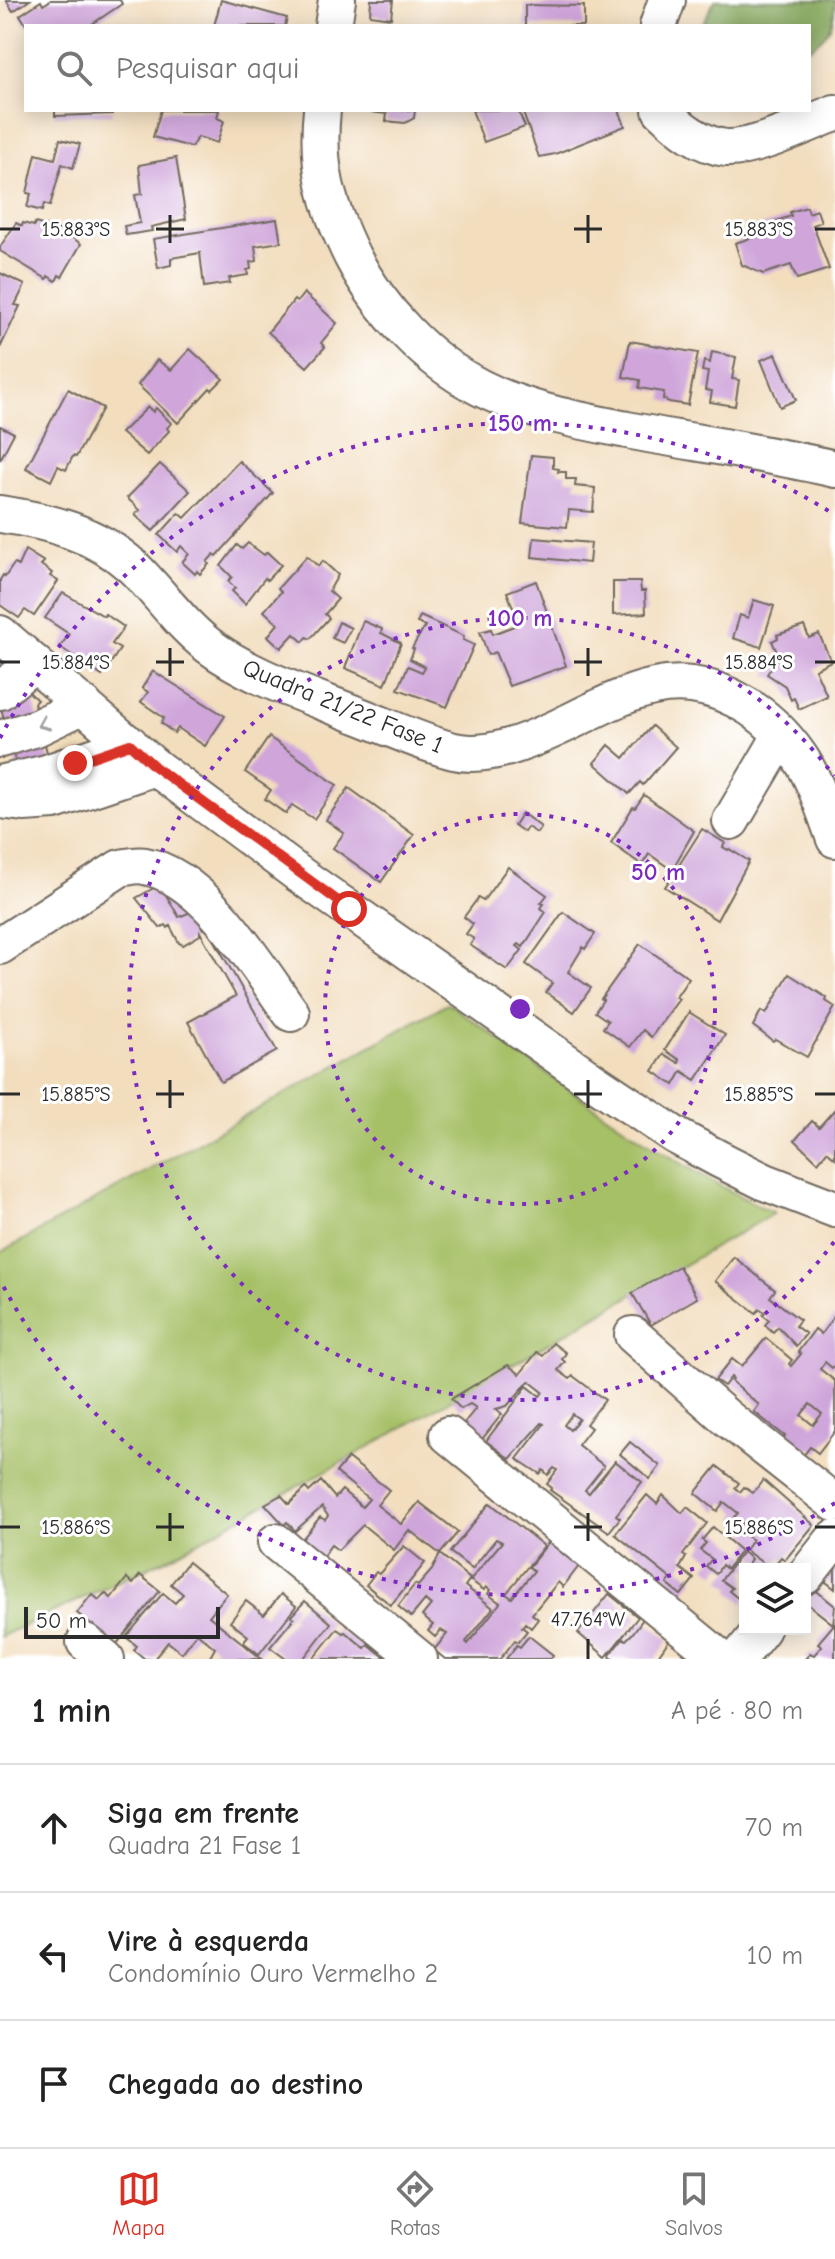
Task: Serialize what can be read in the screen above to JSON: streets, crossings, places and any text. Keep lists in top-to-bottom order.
{
  "streets": {
    "street": ["Quadra 21/22 Fase 1"]
  },
  "scale_bar": "50 m",
  "page": {
    "search": "Pesquisar aqui",
    "scale": "50 m",
    "heading": ["1 min", "A pé · 80 m"],
    "list": [
      ["Siga em frente", "Quadra 21 Fase 1", "70 m"],
      ["Vire à esquerda", "Condomínio Ouro Vermelho 2", "10 m"],
      "Chegada ao destino"
    ],
    "nav": ["Mapa", "Rotas", "Salvos"]
  },
  "coordinates": [
    "15.883°S",
    "15.884°S",
    "15.885°S",
    "15.886°S",
    "47.764°W"
  ],
  "rings": ["150 m", "100 m", "50 m"]
}
